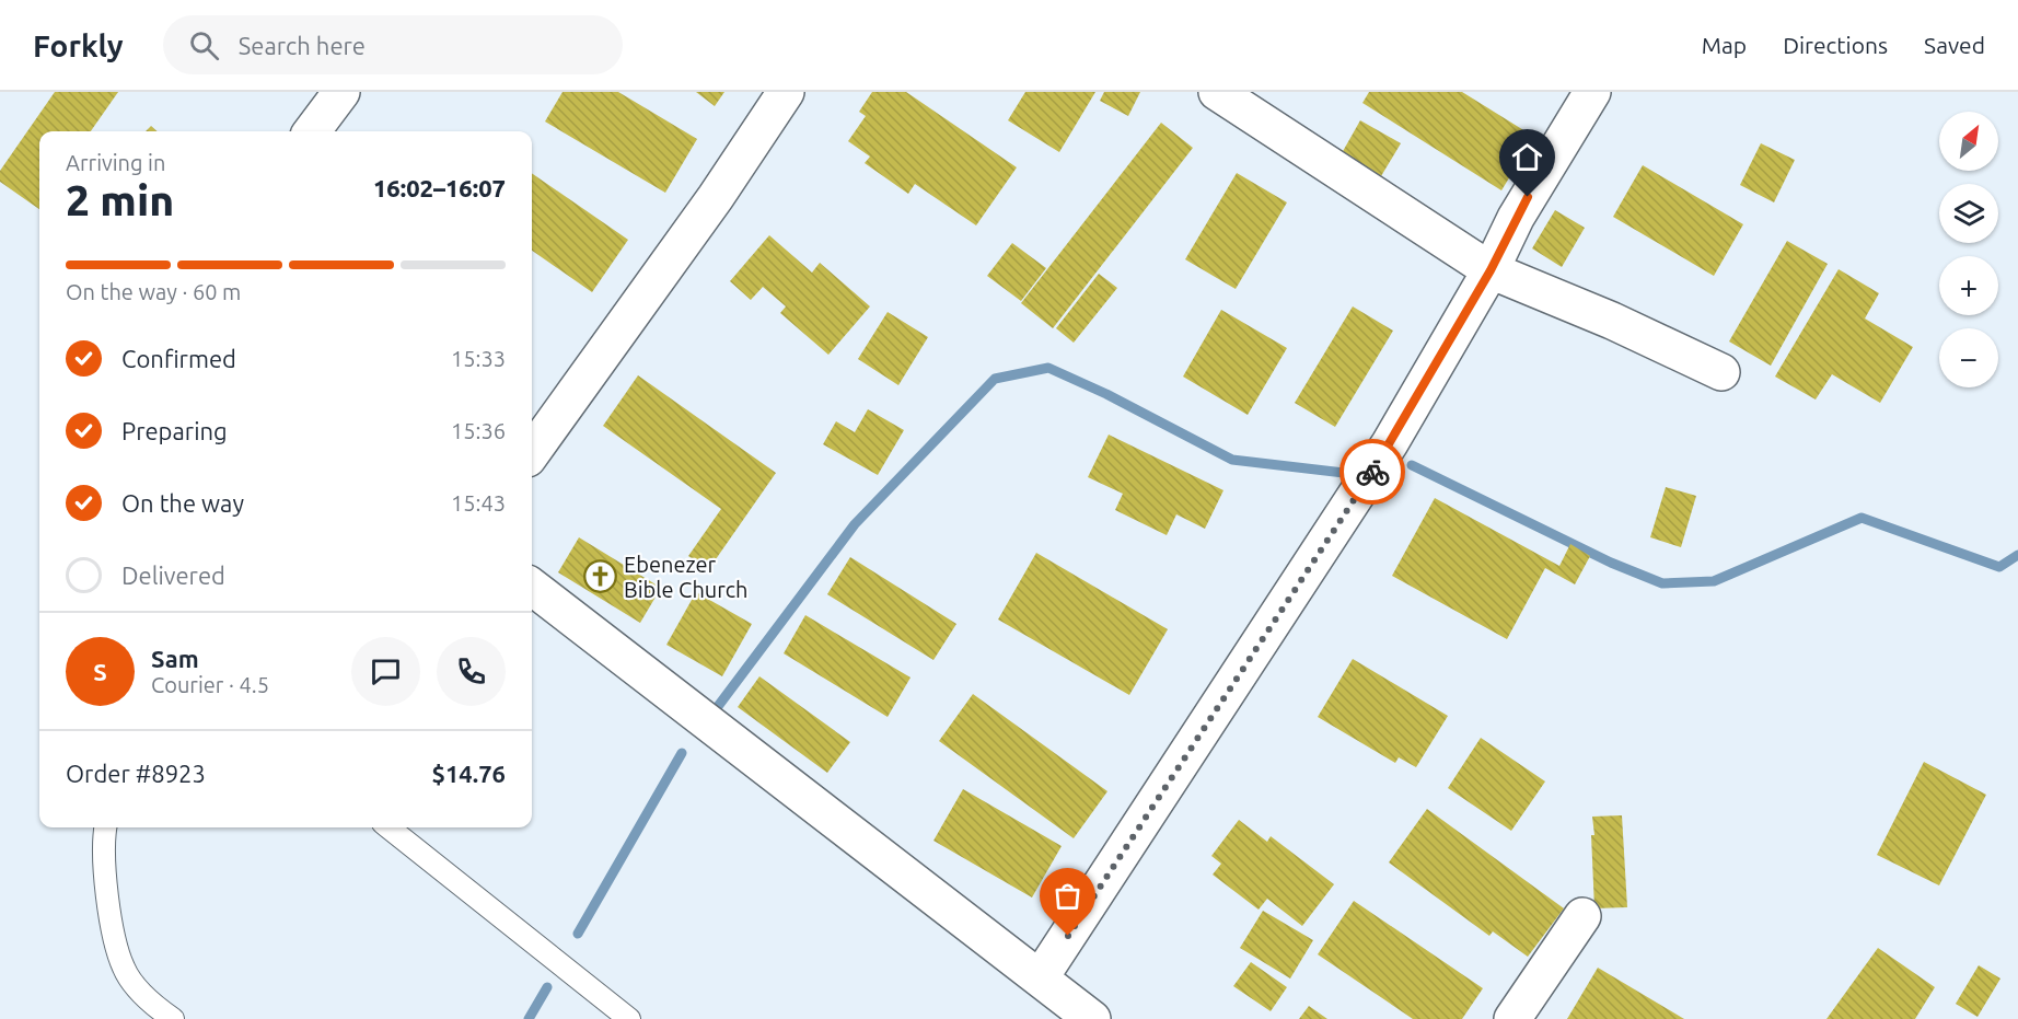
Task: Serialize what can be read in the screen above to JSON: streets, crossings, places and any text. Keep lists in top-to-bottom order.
{
  "places": {
    "church": ["Ebenezer Bible Church"]
  },
  "north": "top right",
  "page": {
    "header": "Forkly",
    "search": "Search here",
    "nav": ["Map", "Directions", "Saved"],
    "map_buttons": ["+", "−"],
    "heading": ["2 min", "Arriving in", "16:02–16:07"],
    "panel": [
      "Sam",
      "Courier · 4.5",
      "Order #8923",
      "$14.76"
    ],
    "bar": "On the way · 60 m",
    "list": [
      ["Confirmed", "15:33"],
      ["Preparing", "15:36"],
      ["On the way", "15:43"],
      "Delivered"
    ],
    "round": "S"
  }
}
